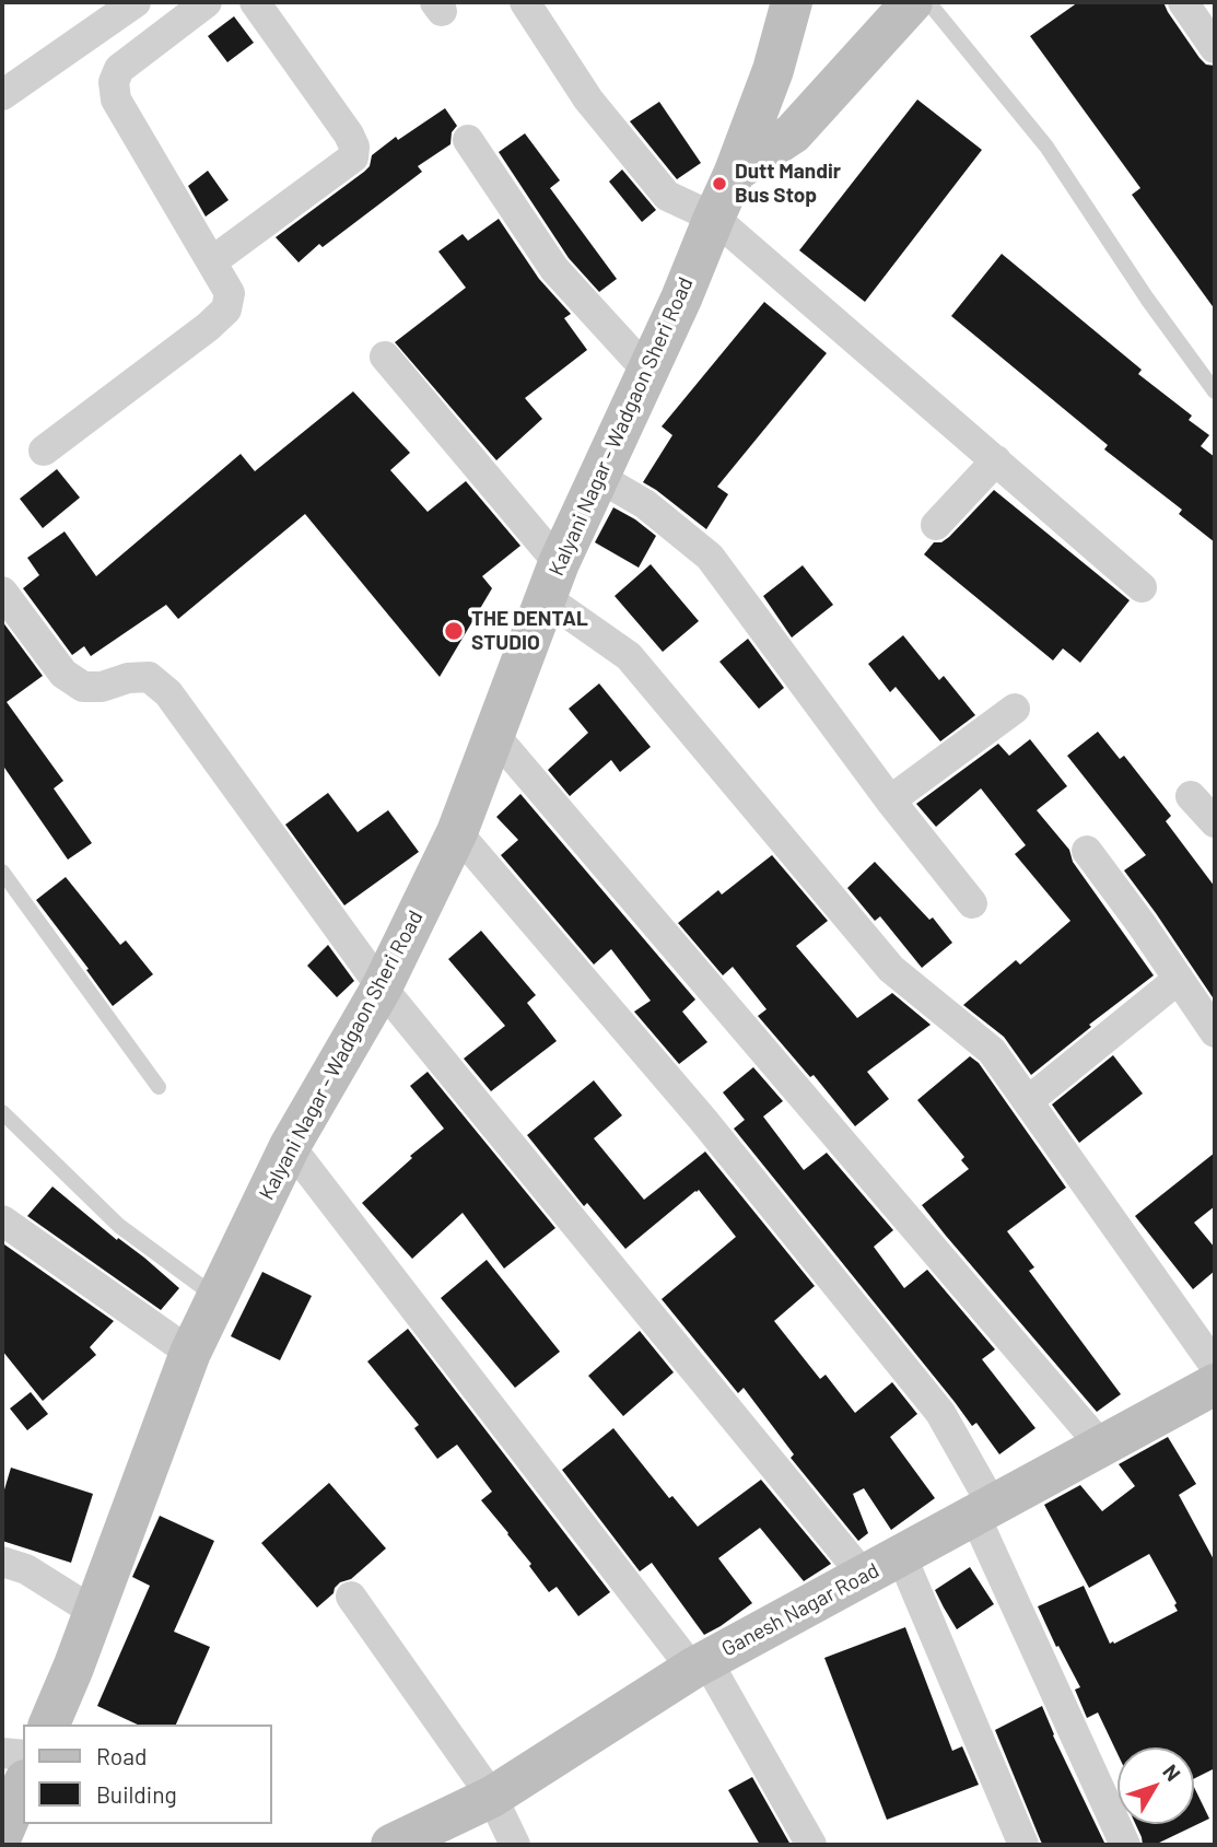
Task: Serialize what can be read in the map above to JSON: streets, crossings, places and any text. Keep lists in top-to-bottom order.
{
  "streets": {
    "street": ["Kalyani Nagar - Wadgaon Sheri Road", "Ganesh Nagar Road"]
  },
  "places": ["Dutt Mandir Bus Stop", "THE DENTAL STUDIO"],
  "legend": ["Road", "Building"],
  "north": "top right"
}
